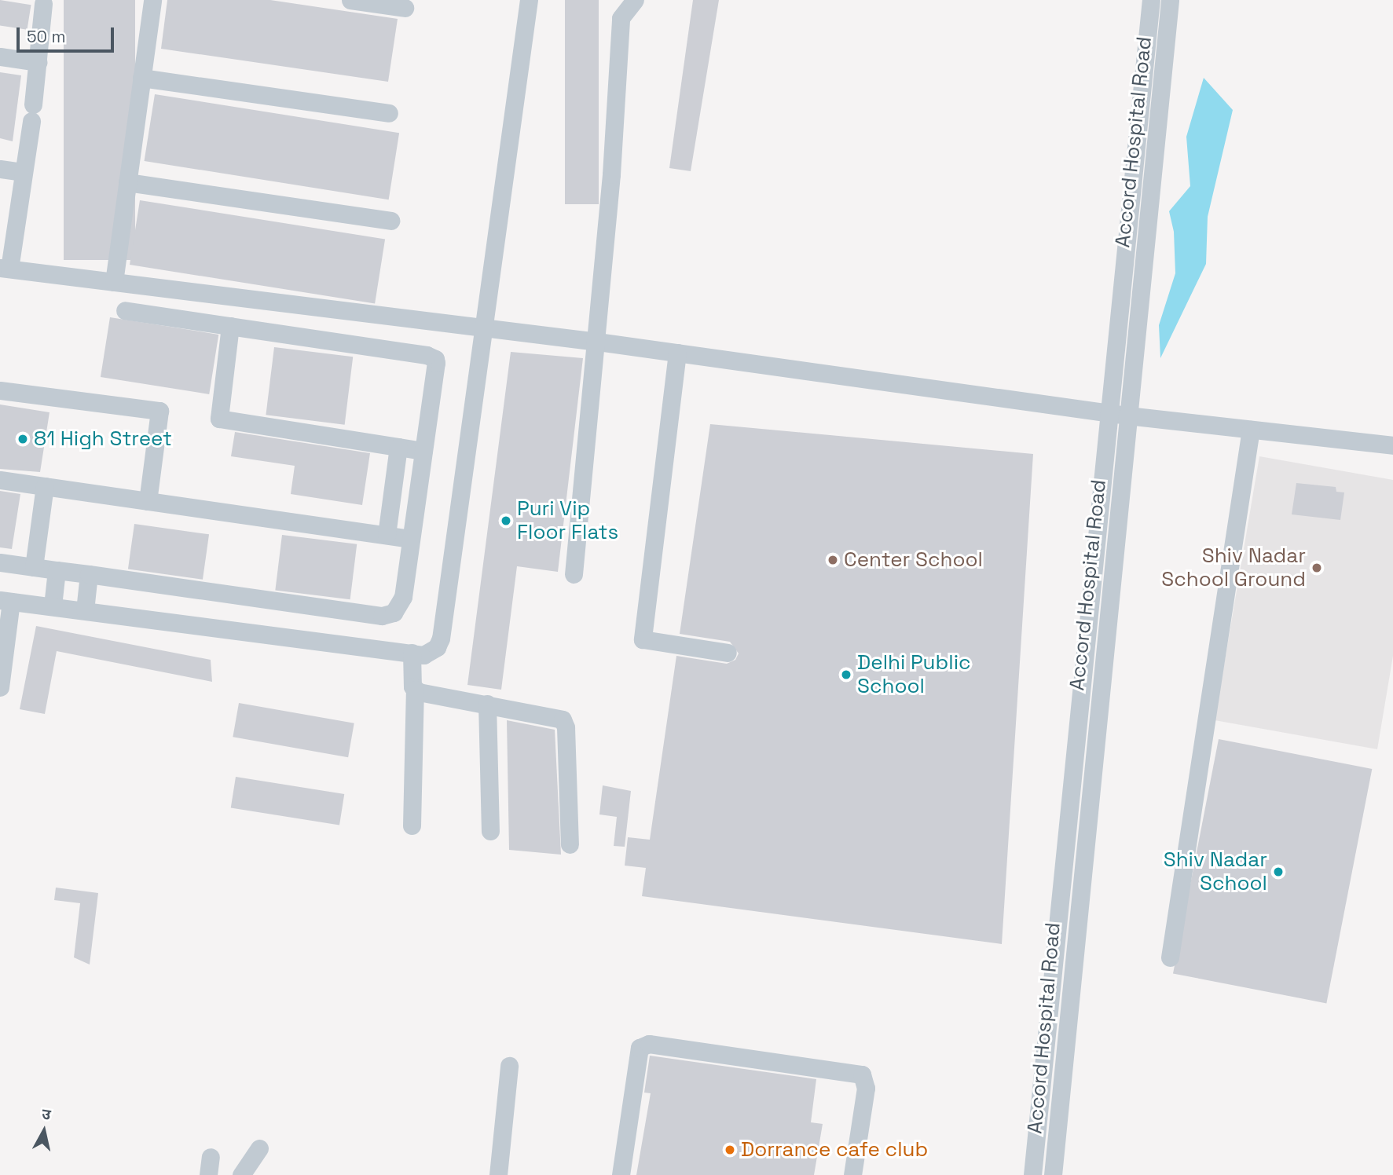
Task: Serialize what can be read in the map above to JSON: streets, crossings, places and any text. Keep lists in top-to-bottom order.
{
  "streets": {
    "street": ["Accord Hospital Road"]
  },
  "places": [
    "81 High Street",
    "Puri Vip Floor Flats",
    "Center School",
    "Shiv Nadar School Ground",
    "Delhi Public School",
    "Shiv Nadar School",
    "Dorrance cafe club"
  ],
  "scale_bar": "50 m",
  "north": "top"
}
